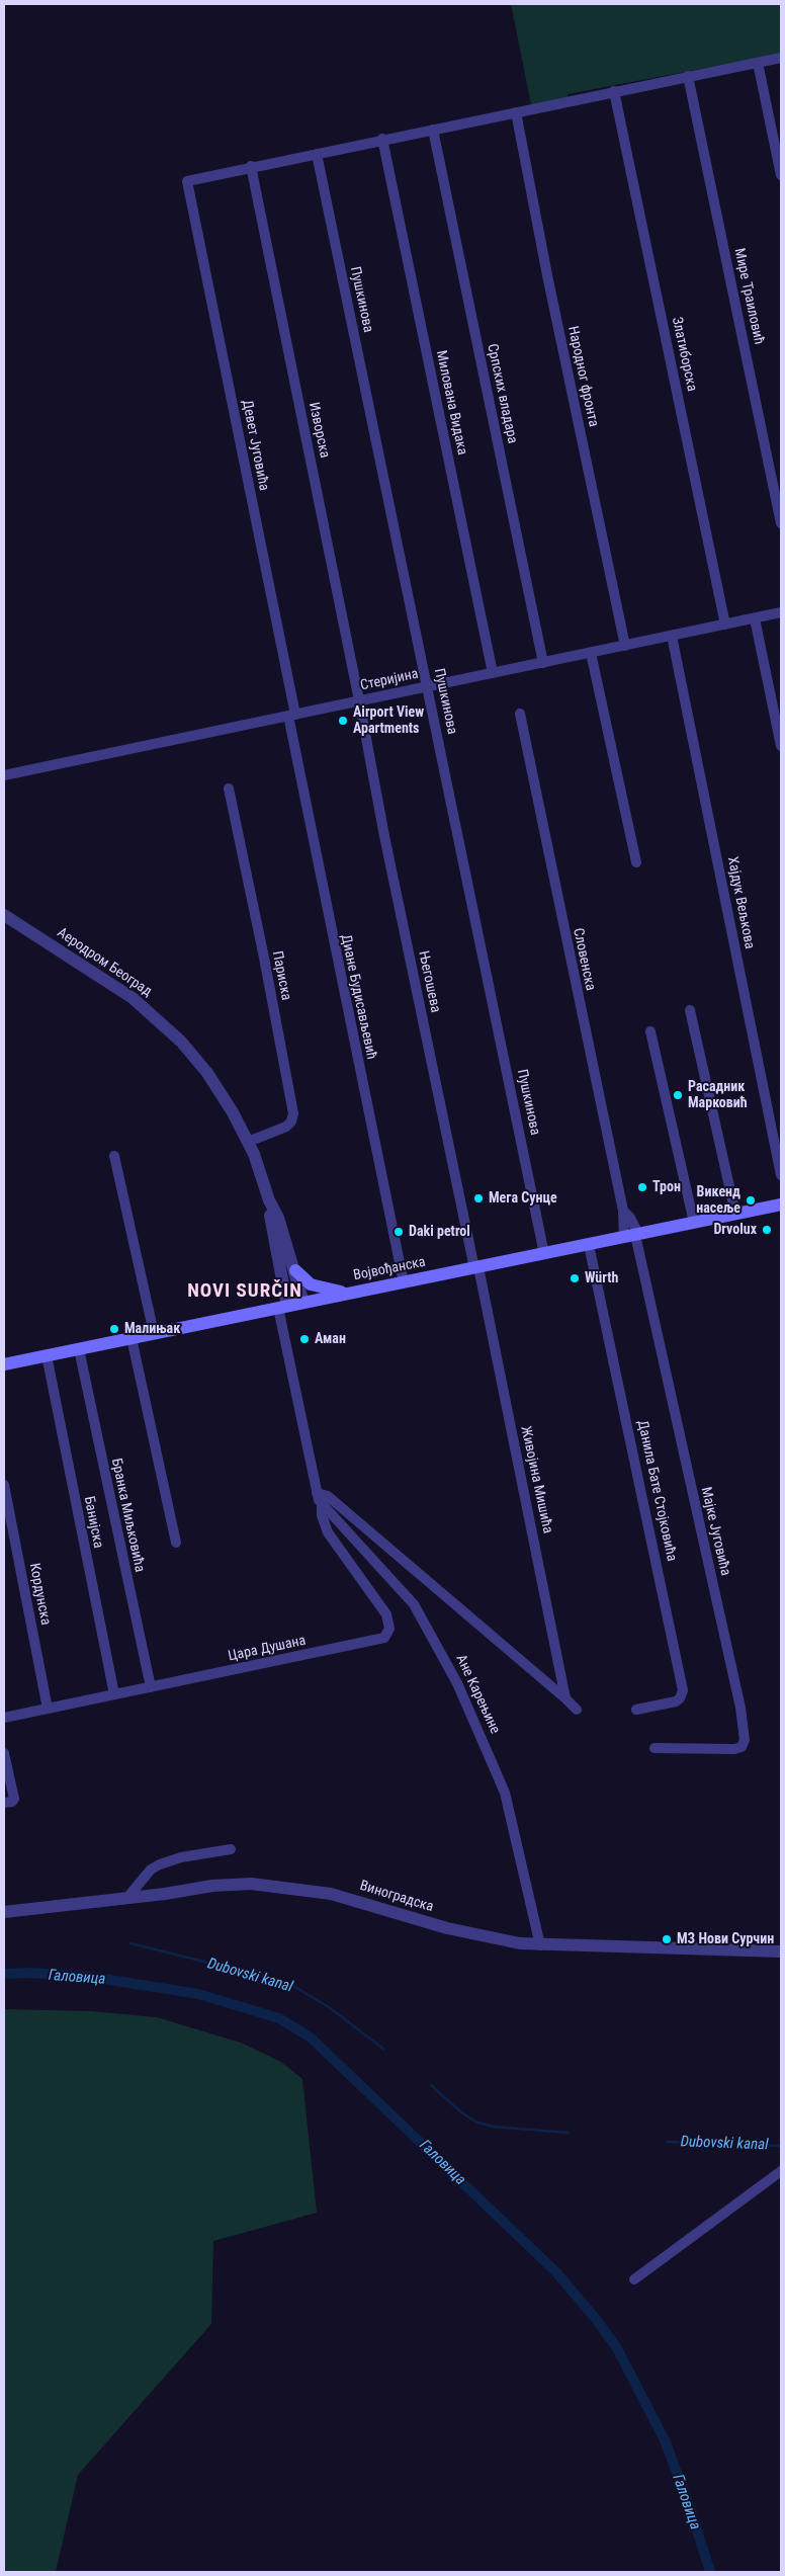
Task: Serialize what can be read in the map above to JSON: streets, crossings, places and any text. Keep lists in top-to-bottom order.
{
  "streets": {
    "main road": ["Војвођанска"],
    "street": [
      "Мире Траиловић",
      "Пушкинова",
      "Златиборска",
      "Народног фронта",
      "Српских владара",
      "Милована Видака",
      "Изворска",
      "Девет Југовића",
      "Стеријина",
      "Хајдук Вељкова",
      "Словенска",
      "Аеродром Београд",
      "Париска",
      "Његошева",
      "Диане Будисављевић",
      "Живојина Мишића",
      "Данила Бате Стојковића",
      "Бранка Миљковића",
      "Банијска",
      "Мајке Југовића",
      "Кордунска",
      "Цара Душана",
      "Ане Карењине",
      "Виноградска"
    ]
  },
  "crossings": [
    ["Пушкинова", "Стеријина"],
    ["Пушкинова", "Војвођанска"],
    ["Златиборска", "Стеријина"],
    ["Народног фронта", "Стеријина"],
    ["Српских владара", "Стеријина"],
    ["Милована Видака", "Стеријина"],
    ["Изворска", "Девет Југовића"],
    ["Изворска", "Стеријина"],
    ["Изворска", "Његошева"],
    ["Девет Југовића", "Стеријина"],
    ["Девет Југовића", "Диане Будисављевић"],
    ["Стеријина", "Хајдук Вељкова"],
    ["Стеријина", "Његошева"],
    ["Стеријина", "Диане Будисављевић"],
    ["Словенска", "Војвођанска"],
    ["Словенска", "Мајке Југовића"],
    ["Аеродром Београд", "Париска"],
    ["Аеродром Београд", "Војвођанска"],
    ["Аеродром Београд", "Ане Карењине"],
    ["Његошева", "Војвођанска"],
    ["Његошева", "Живојина Мишића"],
    ["Диане Будисављевић", "Војвођанска"],
    ["Војвођанска", "Живојина Мишића"],
    ["Војвођанска", "Данила Бате Стојковића"],
    ["Војвођанска", "Бранка Миљковића"],
    ["Војвођанска", "Банијска"],
    ["Војвођанска", "Мајке Југовића"],
    ["Војвођанска", "Ане Карењине"],
    ["Бранка Миљковића", "Цара Душана"],
    ["Банијска", "Цара Душана"],
    ["Кордунска", "Цара Душана"],
    ["Цара Душана", "Ане Карењине"],
    ["Ане Карењине", "Виноградска"]
  ],
  "districts": ["NOVI SURČIN"],
  "water": ["Dubovski kanal", "Галовица"],
  "places": [
    "Airport View Apartments",
    "Расадник Марковић",
    "Трон",
    "Мега Сунце",
    "Викенд насеље",
    "Drvolux",
    "Daki petrol",
    "Würth",
    "Малињак",
    "Аман",
    "МЗ Нови Сурчин"
  ]
}
